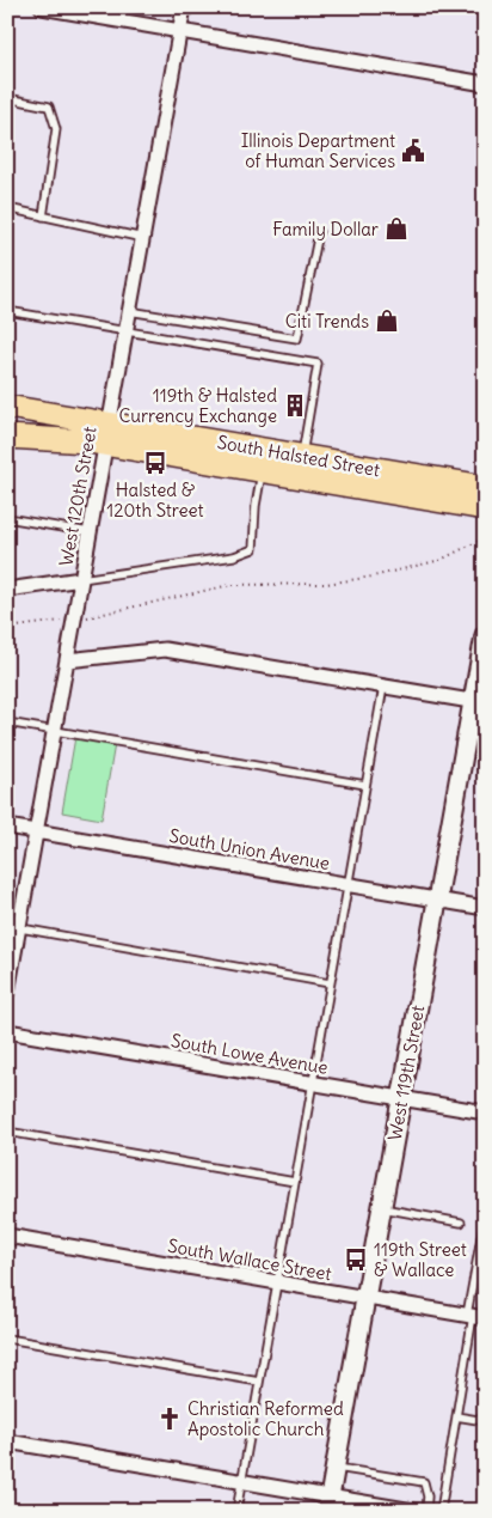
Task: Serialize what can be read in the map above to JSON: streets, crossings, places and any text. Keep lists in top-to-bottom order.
{
  "streets": {
    "main road": ["South Halsted Street"],
    "street": [
      "West 120th Street",
      "South Union Avenue",
      "South Lowe Avenue",
      "West 119th Street",
      "South Wallace Street"
    ]
  },
  "crossings": [
    ["South Halsted Street", "West 120th Street"],
    ["West 120th Street", "South Union Avenue"],
    ["South Union Avenue", "West 119th Street"],
    ["South Lowe Avenue", "West 119th Street"],
    ["West 119th Street", "South Wallace Street"]
  ],
  "places": {
    "public building": ["Illinois Department of Human Services"],
    "shop": ["Family Dollar", "Citi Trends"],
    "building": ["119th & Halsted Currency Exchange"],
    "bus stop": ["Halsted & 120th Street", "119th Street & Wallace"],
    "church": ["Christian Reformed Apostolic Church"]
  }
}
